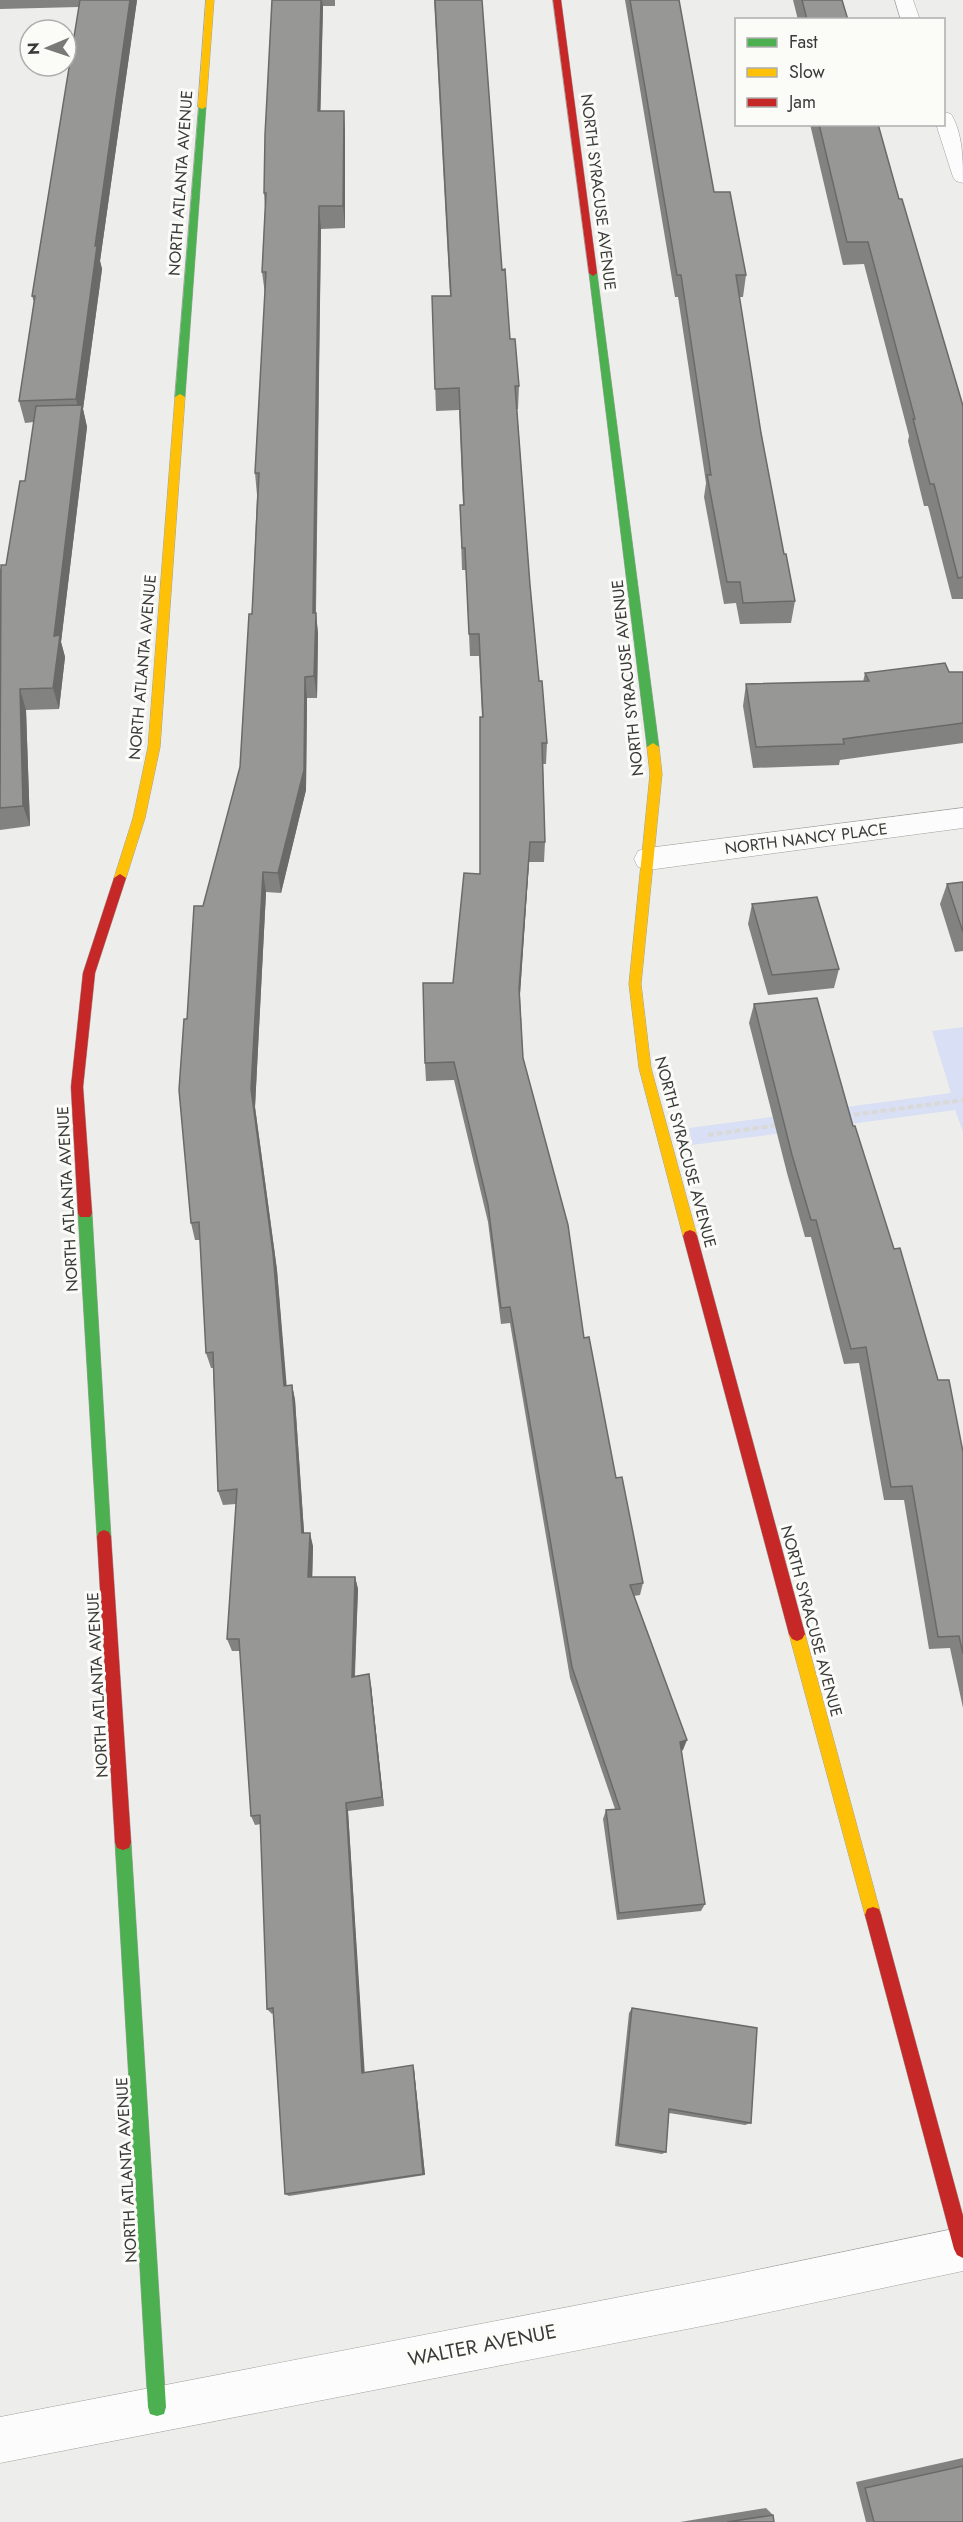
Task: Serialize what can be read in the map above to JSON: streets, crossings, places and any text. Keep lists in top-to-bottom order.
{
  "streets": {
    "street": [
      "NORTH ATLANTA AVENUE",
      "NORTH SYRACUSE AVENUE",
      "NORTH NANCY PLACE",
      "WALTER AVENUE"
    ]
  },
  "crossings": [
    ["NORTH ATLANTA AVENUE", "WALTER AVENUE"],
    ["NORTH SYRACUSE AVENUE", "NORTH NANCY PLACE"],
    ["NORTH SYRACUSE AVENUE", "WALTER AVENUE"]
  ],
  "legend": ["Fast", "Slow", "Jam"],
  "north": "left"
}
